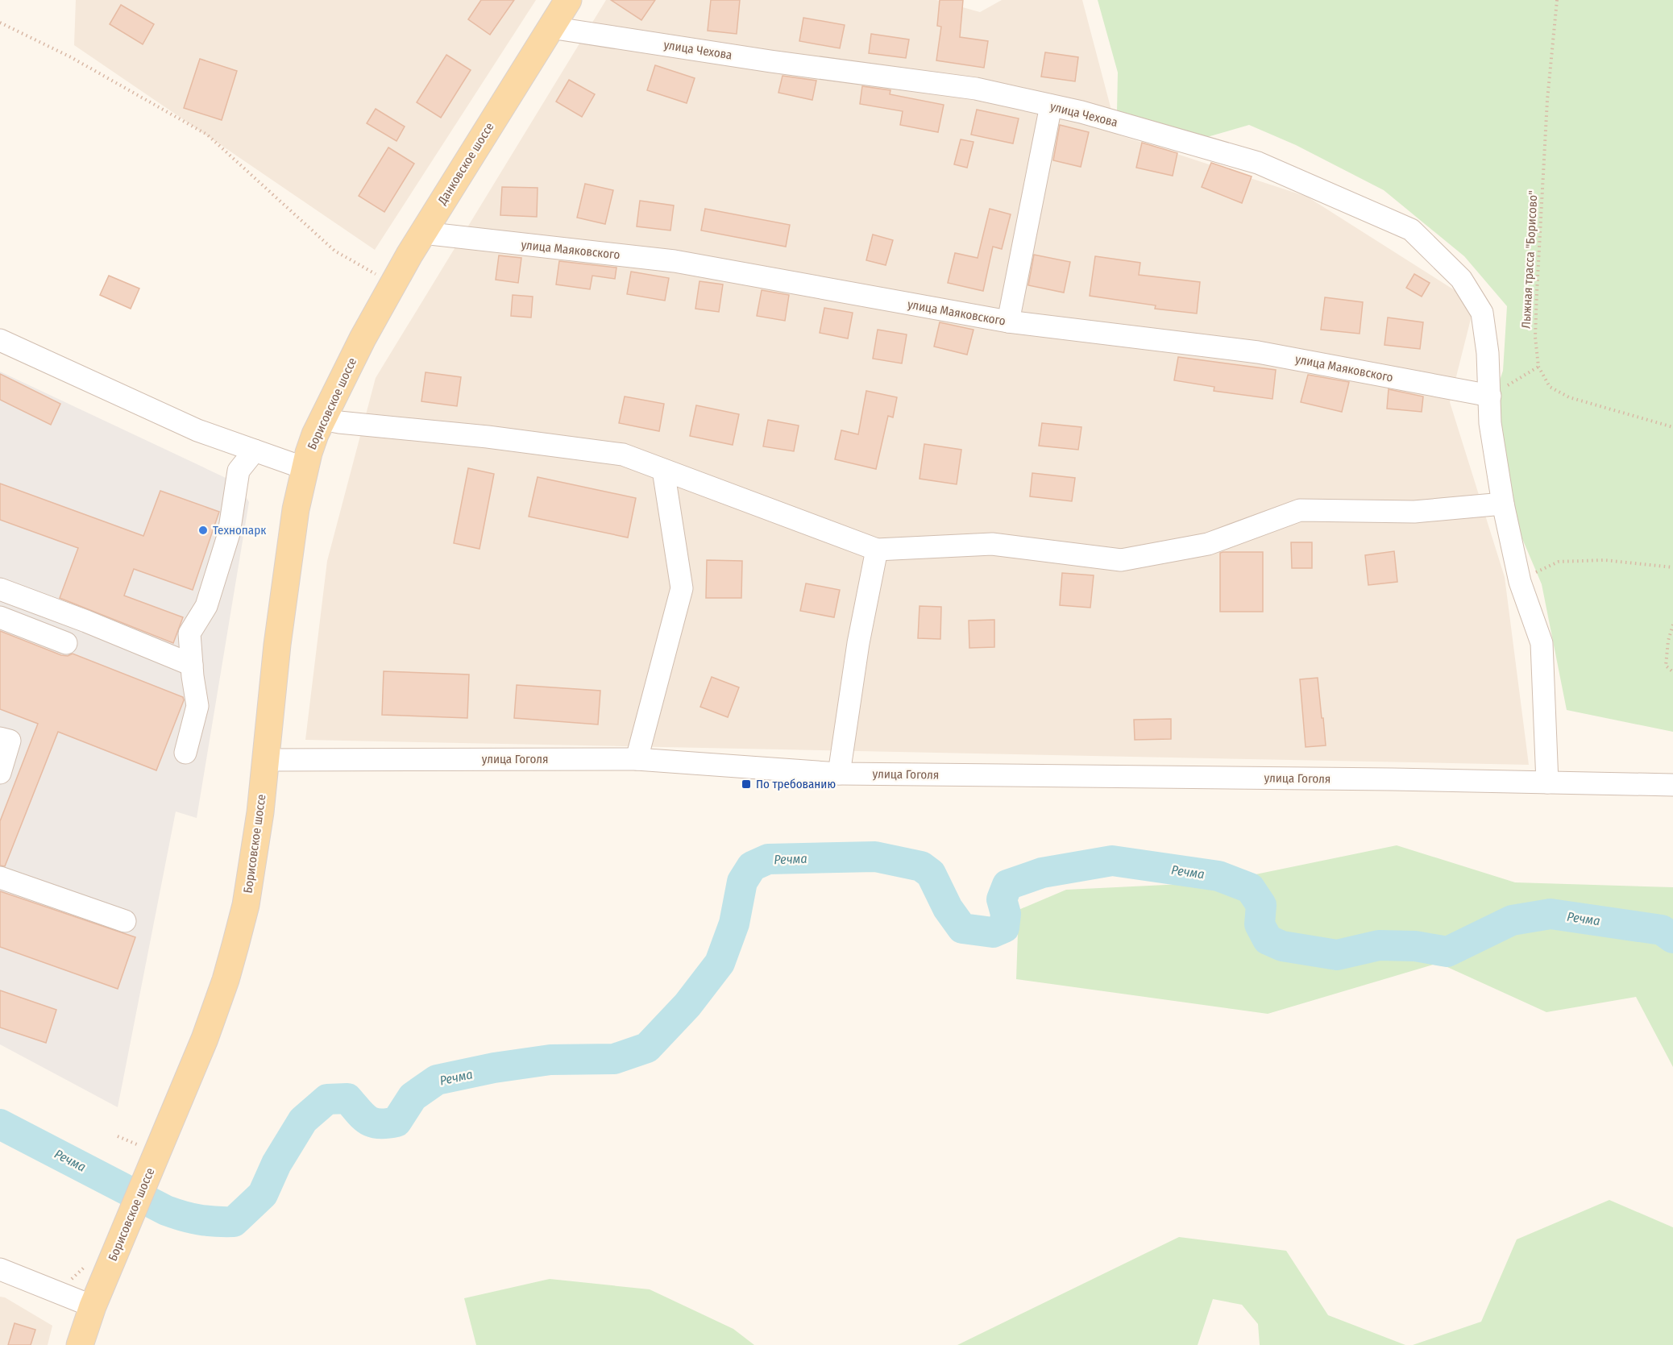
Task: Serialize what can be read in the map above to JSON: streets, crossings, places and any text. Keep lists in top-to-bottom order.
{
  "streets": {
    "main road": ["Данковское шоссе", "Борисовское шоссе"],
    "street": ["улица Чехова", "улица Маяковского", "улица Гоголя"],
    "path": ["Лыжная трасса \"Борисово\""]
  },
  "crossings": [
    ["улица Чехова", "Данковское шоссе"],
    ["улица Чехова", "улица Маяковского"],
    ["улица Чехова", "улица Гоголя"],
    ["Данковское шоссе", "улица Маяковского"],
    ["Данковское шоссе", "Борисовское шоссе"],
    ["Борисовское шоссе", "улица Гоголя"]
  ],
  "water": ["Речма"],
  "places": {
    "other": ["Технопарк"],
    "transit": ["По требованию"]
  }
}
